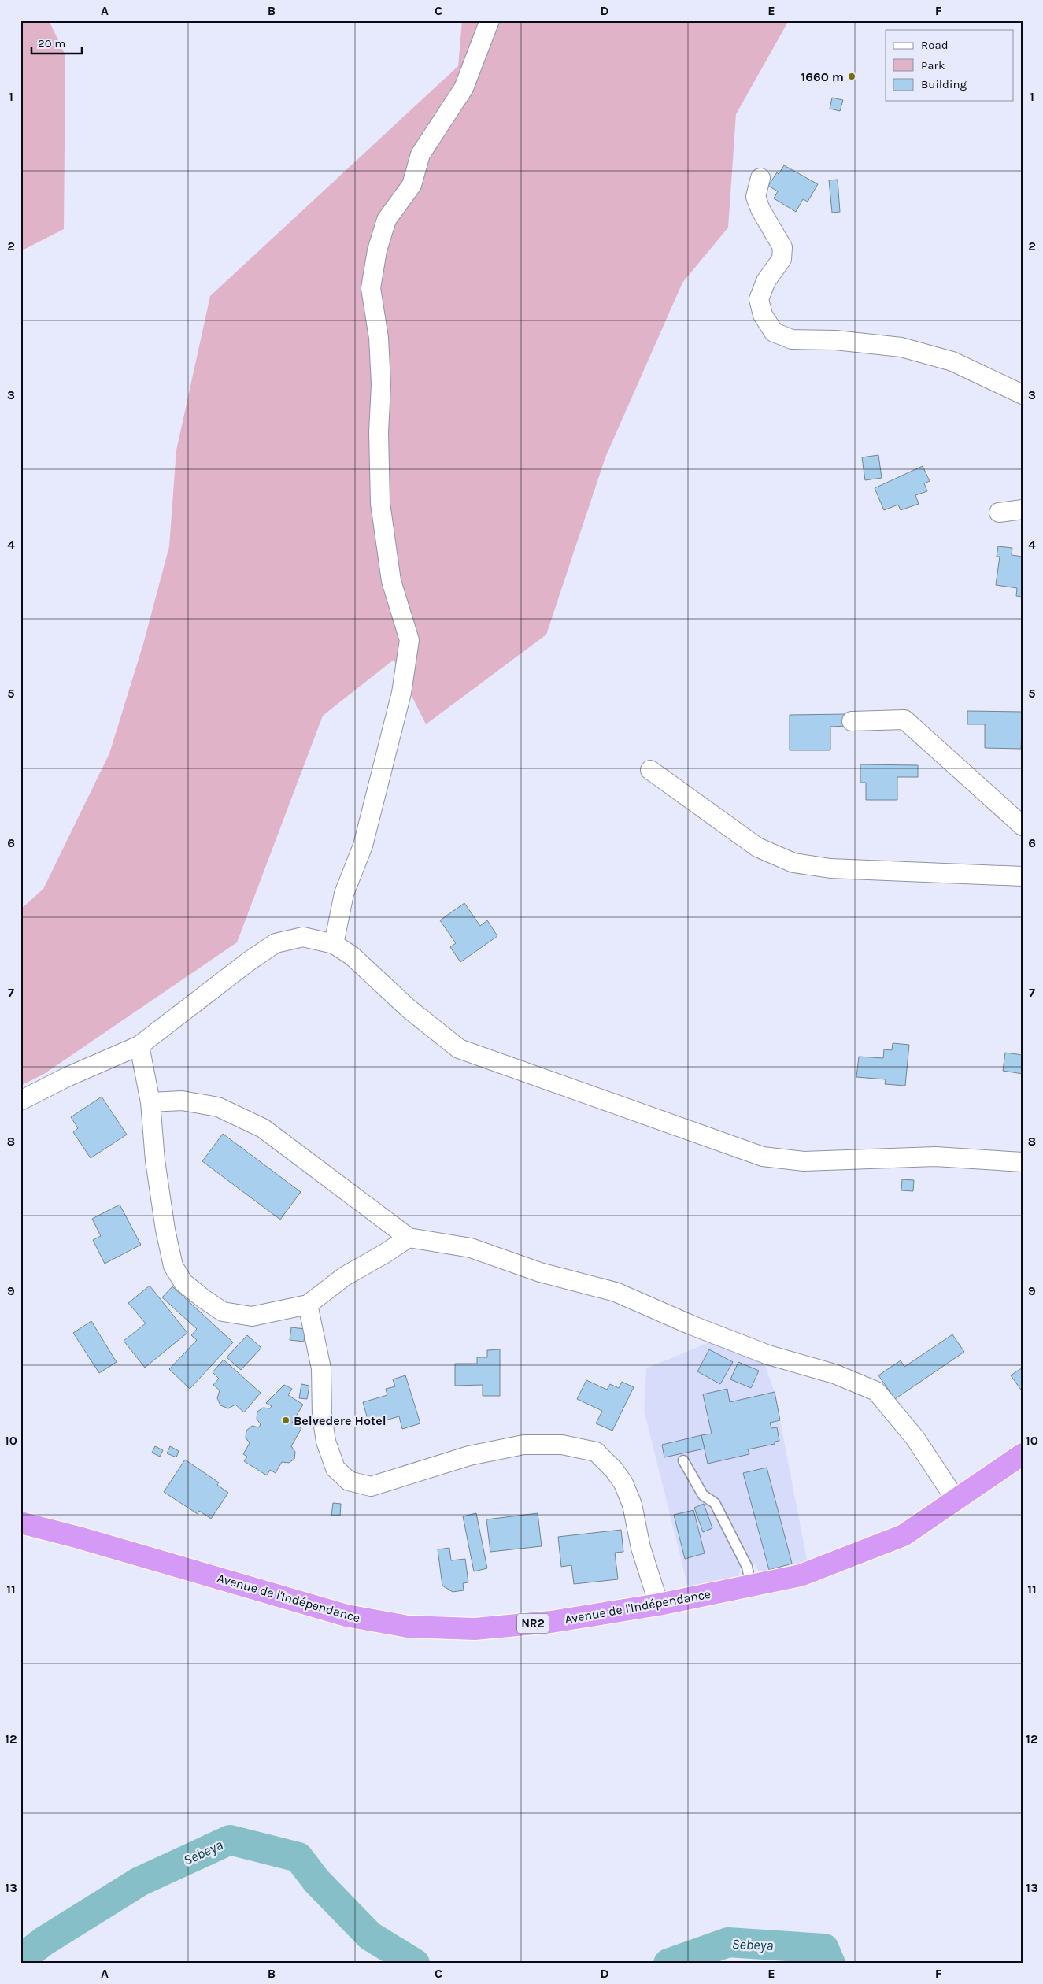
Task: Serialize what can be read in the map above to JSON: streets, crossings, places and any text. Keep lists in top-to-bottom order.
{
  "streets": {
    "highway": ["Avenue de l'Indépendance", "NR2"]
  },
  "water": ["Sebeya"],
  "places": ["1660 m", "Belvedere Hotel"],
  "legend": ["Road", "Park", "Building"],
  "scale_bar": "20 m",
  "grid": {
    "columns": [
      "A",
      "B",
      "C",
      "D",
      "E",
      "F"
    ],
    "rows": [
      "1",
      "2",
      "3",
      "4",
      "5",
      "6",
      "7",
      "8",
      "9",
      "10",
      "11",
      "12",
      "13"
    ]
  }
}
